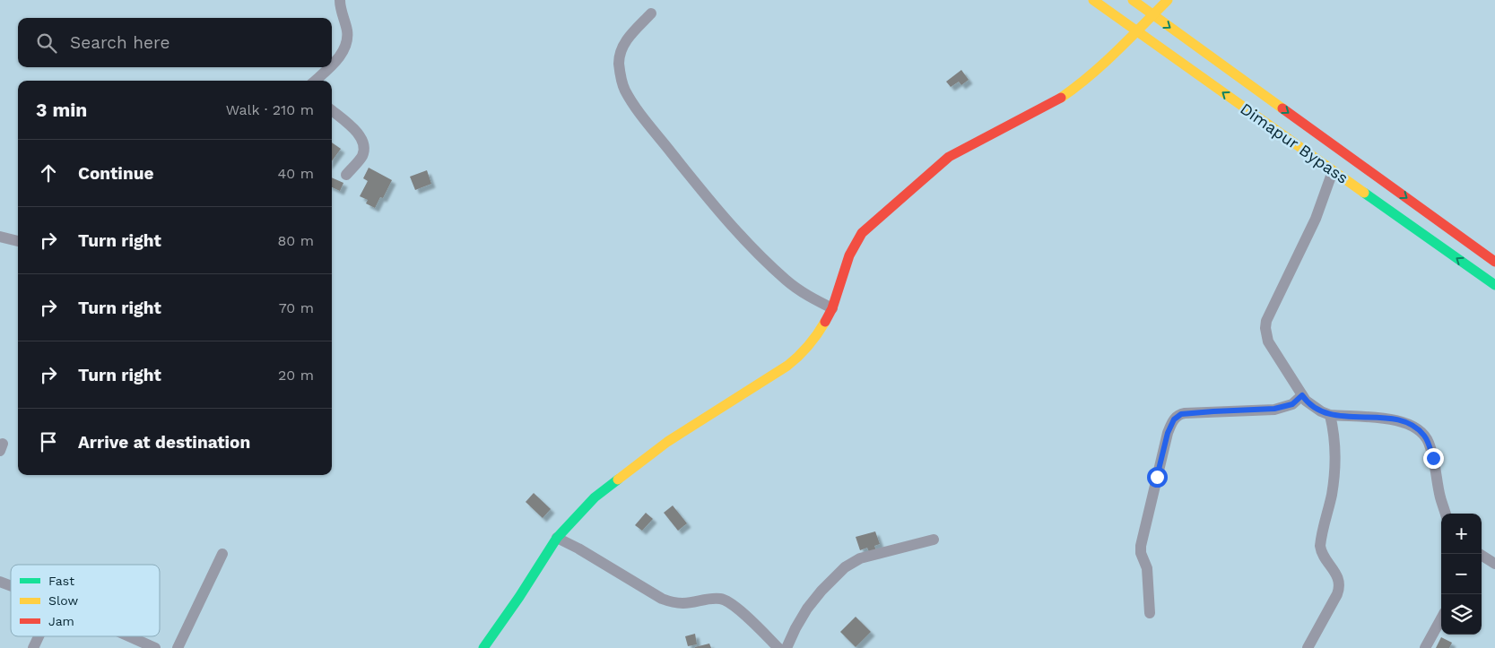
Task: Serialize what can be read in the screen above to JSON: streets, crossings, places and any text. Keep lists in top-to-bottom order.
{
  "streets": {
    "main road": ["Dimapur Bypass"]
  },
  "legend": ["Fast", "Slow", "Jam"],
  "page": {
    "search": "Search here",
    "heading": ["3 min", "Walk · 210 m"],
    "list": [
      ["Continue", "40 m"],
      ["Turn right", "80 m"],
      ["Turn right", "70 m"],
      ["Turn right", "20 m"],
      "Arrive at destination"
    ],
    "map_buttons": ["+", "−"]
  }
}
